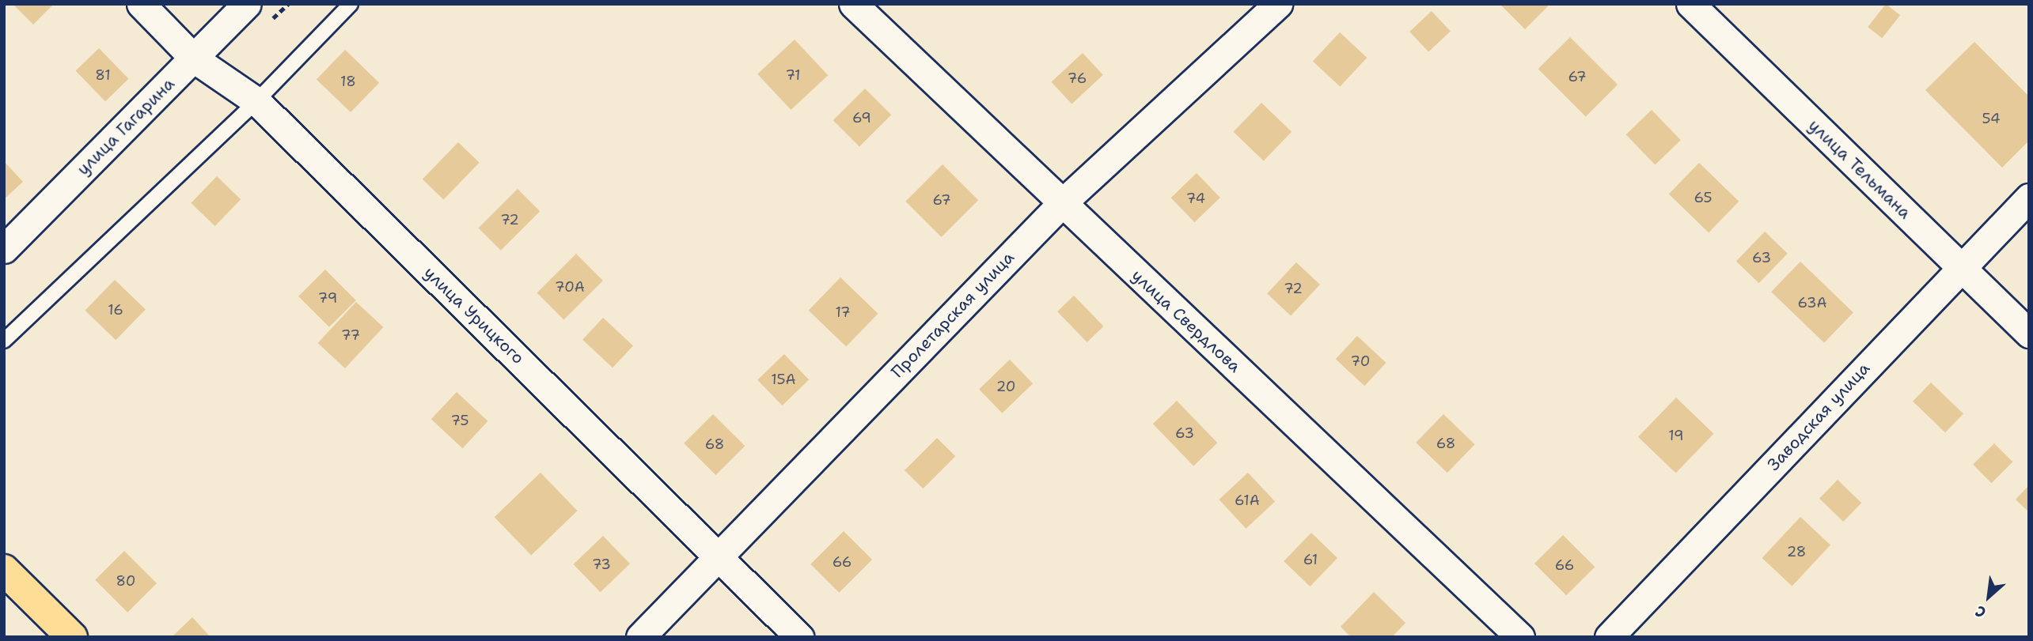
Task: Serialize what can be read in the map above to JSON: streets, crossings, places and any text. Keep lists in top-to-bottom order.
{
  "streets": {
    "street": [
      "улица Гагарина",
      "улица Тельмана",
      "Пролетарская улица",
      "улица Урицкого",
      "улица Свердлова",
      "Заводская улица"
    ]
  },
  "crossings": [
    ["улица Гагарина", "улица Урицкого"],
    ["улица Тельмана", "Заводская улица"],
    ["Пролетарская улица", "улица Урицкого"],
    ["Пролетарская улица", "улица Свердлова"]
  ],
  "house_numbers": [
    "81",
    "71",
    "67",
    "76",
    "18",
    "69",
    "54",
    "65",
    "74",
    "67",
    "72",
    "63",
    "70А",
    "72",
    "79",
    "63А",
    "16",
    "17",
    "77",
    "70",
    "15А",
    "20",
    "75",
    "63",
    "19",
    "68",
    "68",
    "61А",
    "28",
    "61",
    "66",
    "73",
    "66",
    "80"
  ],
  "north": "bottom left"
}
